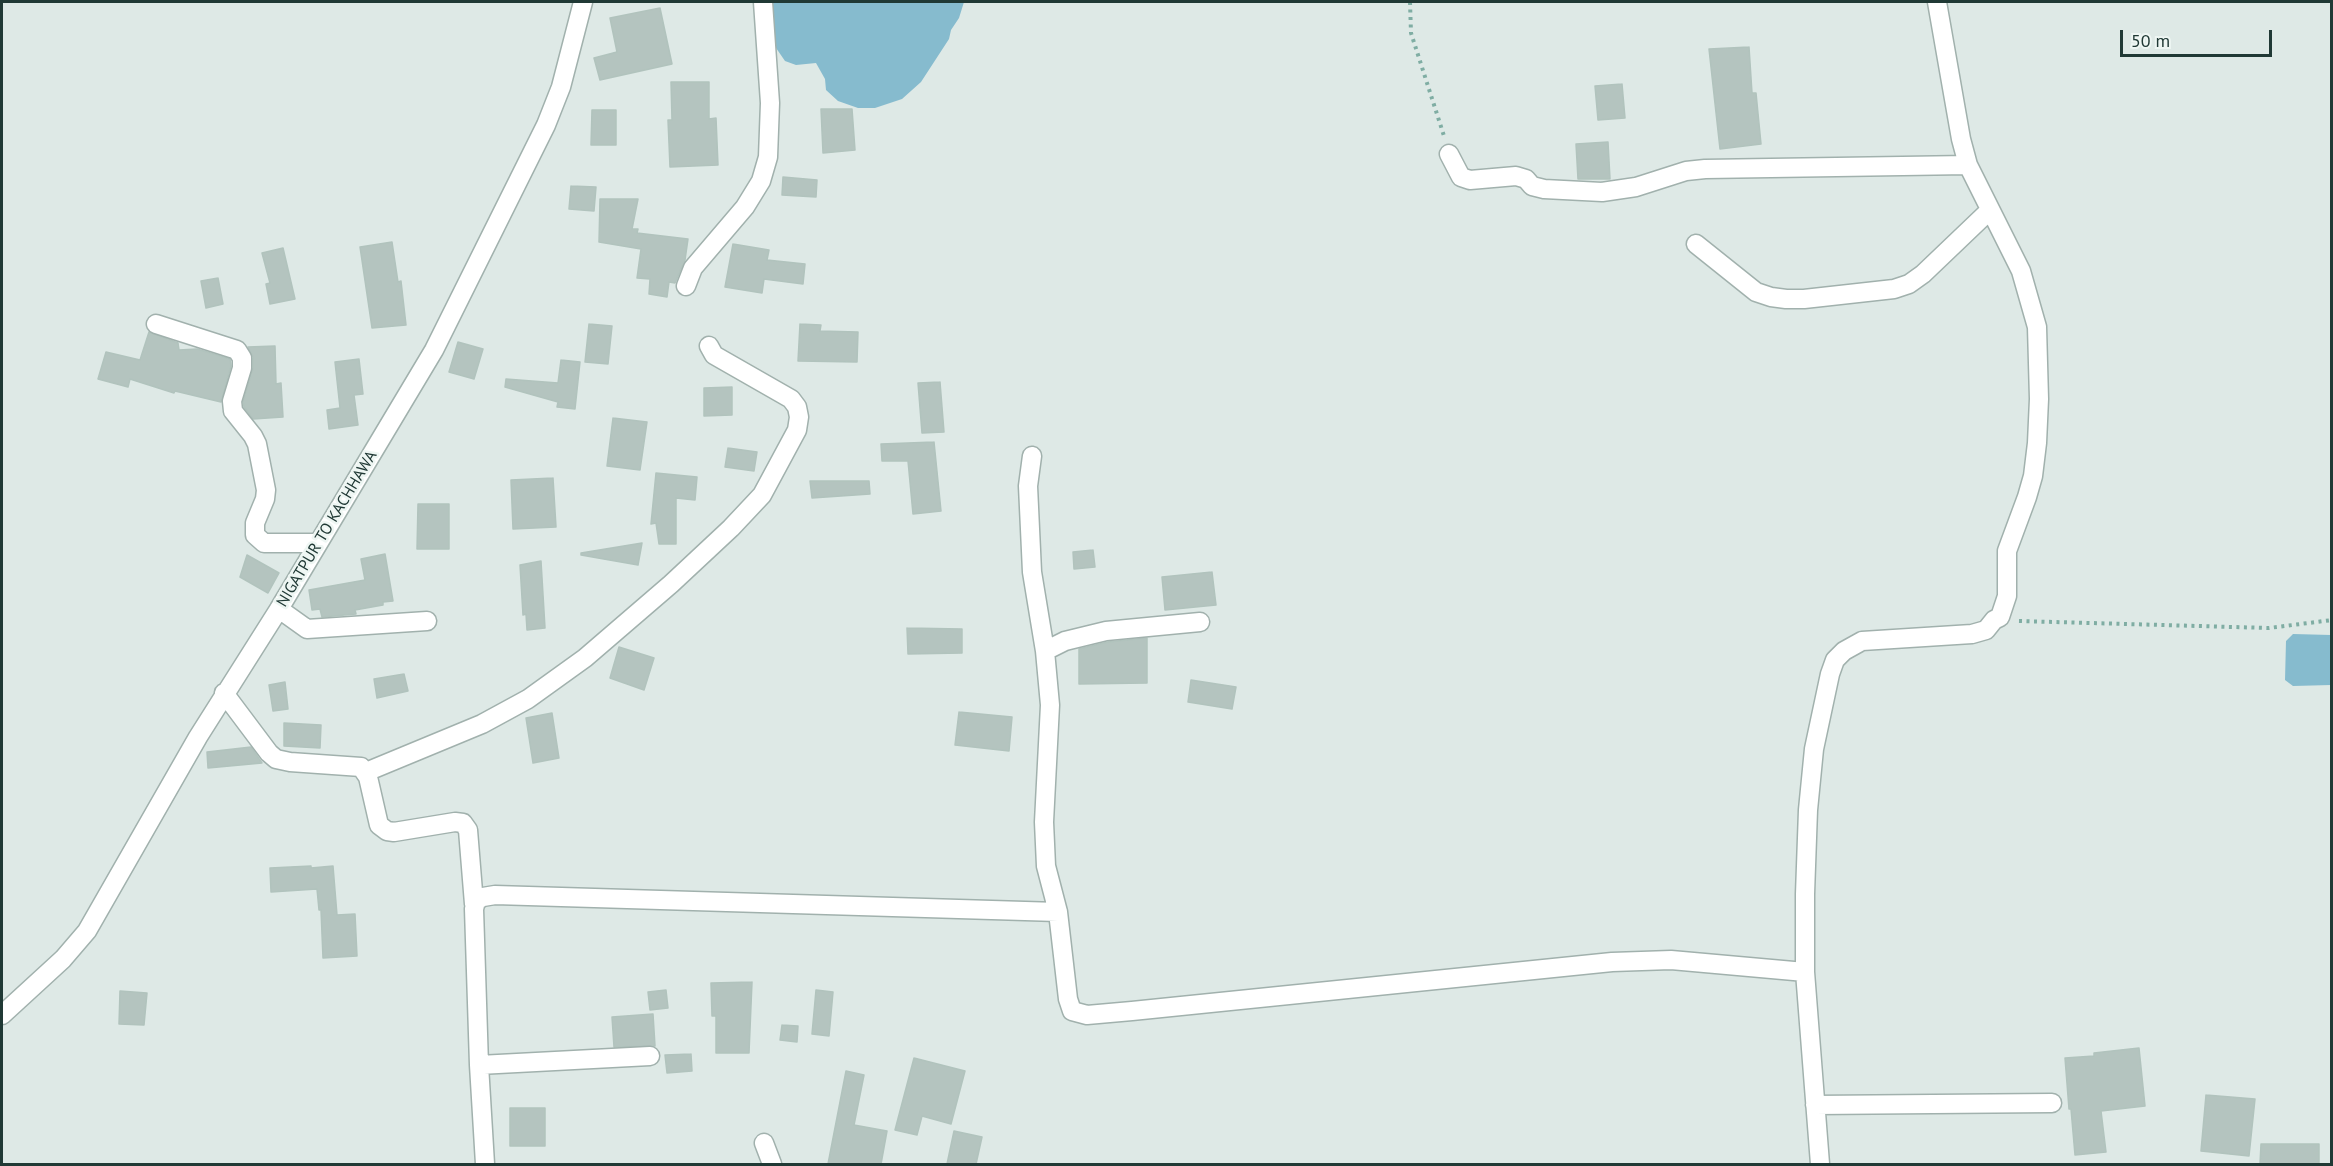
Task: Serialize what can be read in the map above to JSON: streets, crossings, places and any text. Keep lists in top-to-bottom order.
{
  "streets": {
    "street": ["NIGATPUR TO KACHHAWA"]
  },
  "scale_bar": "50 m"
}
